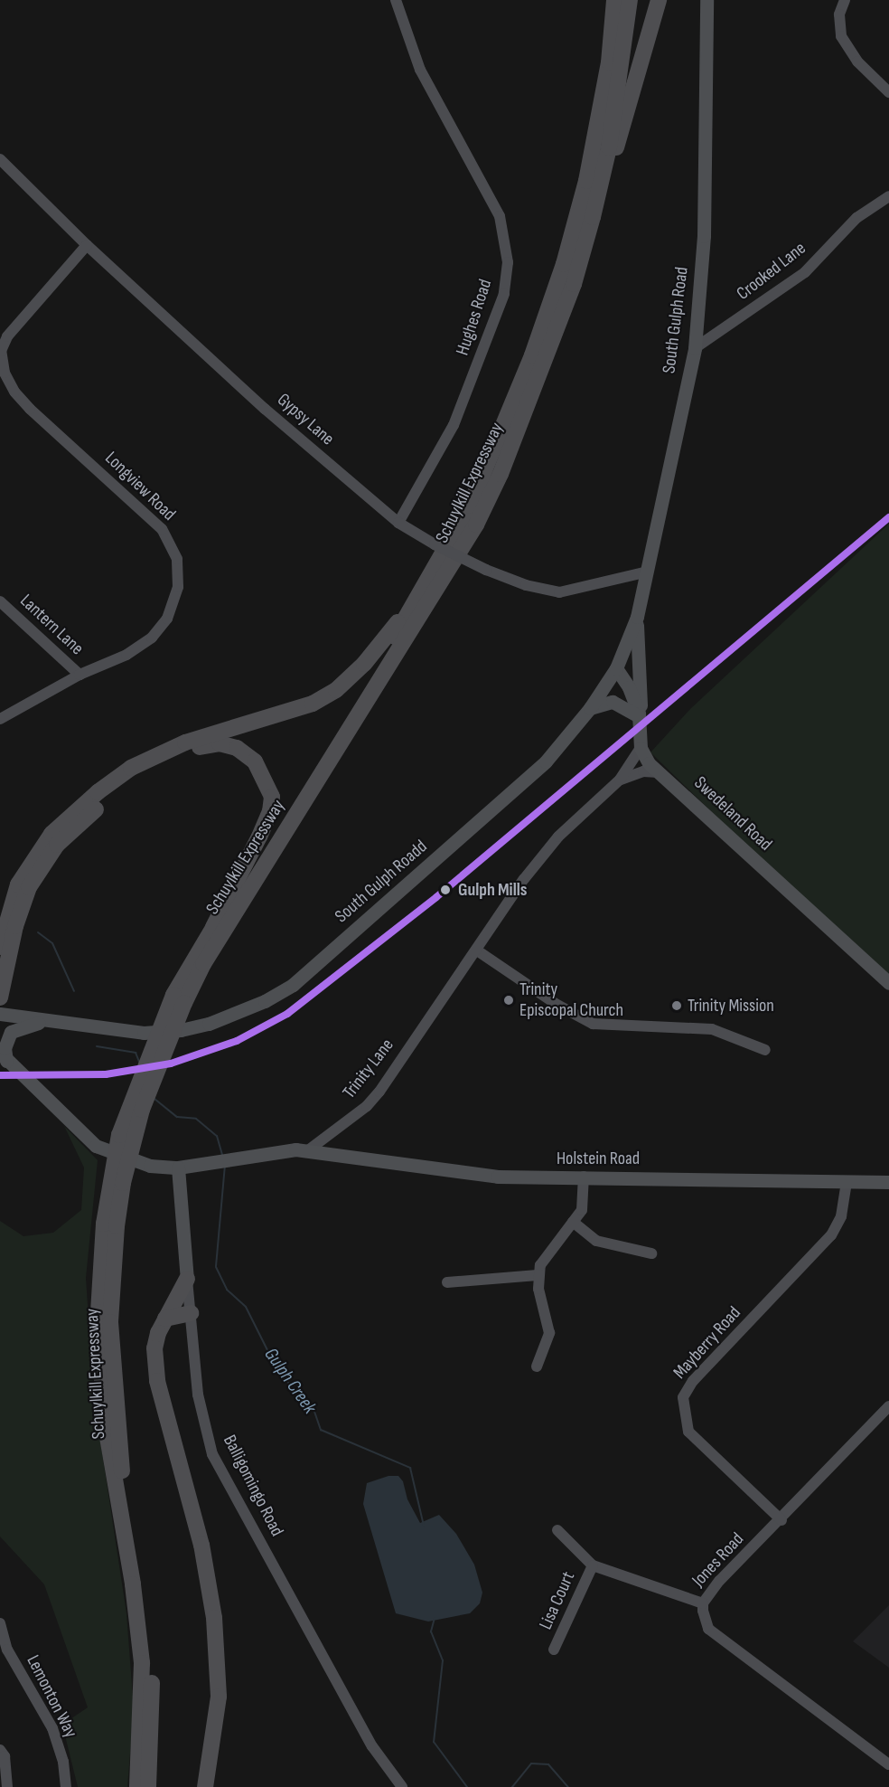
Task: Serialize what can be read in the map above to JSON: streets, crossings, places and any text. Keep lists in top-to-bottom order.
{
  "streets": {
    "highway": ["Schuylkill Expressway"],
    "main road": [
      "South Gulph Road",
      "Swedeland Road",
      "South Gulph Roadd",
      "Trinity Lane",
      "Holstein Road",
      "Balligomingo Road"
    ],
    "street": [
      "Crooked Lane",
      "Hughes Road",
      "Gypsy Lane",
      "Longview Road",
      "Lantern Lane",
      "Mayberry Road",
      "Jones Road",
      "Lisa Court",
      "Lemonton Way"
    ]
  },
  "crossings": [
    ["Crooked Lane", "South Gulph Road"],
    ["Hughes Road", "Gypsy Lane"],
    ["South Gulph Road", "Gypsy Lane"],
    ["South Gulph Road", "South Gulph Roadd"],
    ["Gypsy Lane", "Longview Road"],
    ["Longview Road", "Lantern Lane"],
    ["Swedeland Road", "Trinity Lane"],
    ["Trinity Lane", "Holstein Road"],
    ["Trinity Lane", "Balligomingo Road"],
    ["Holstein Road", "Mayberry Road"],
    ["Mayberry Road", "Jones Road"]
  ],
  "water": ["Gulph Creek"],
  "places": ["Gulph Mills", "Trinity Episcopal Church", "Trinity Mission"]
}
